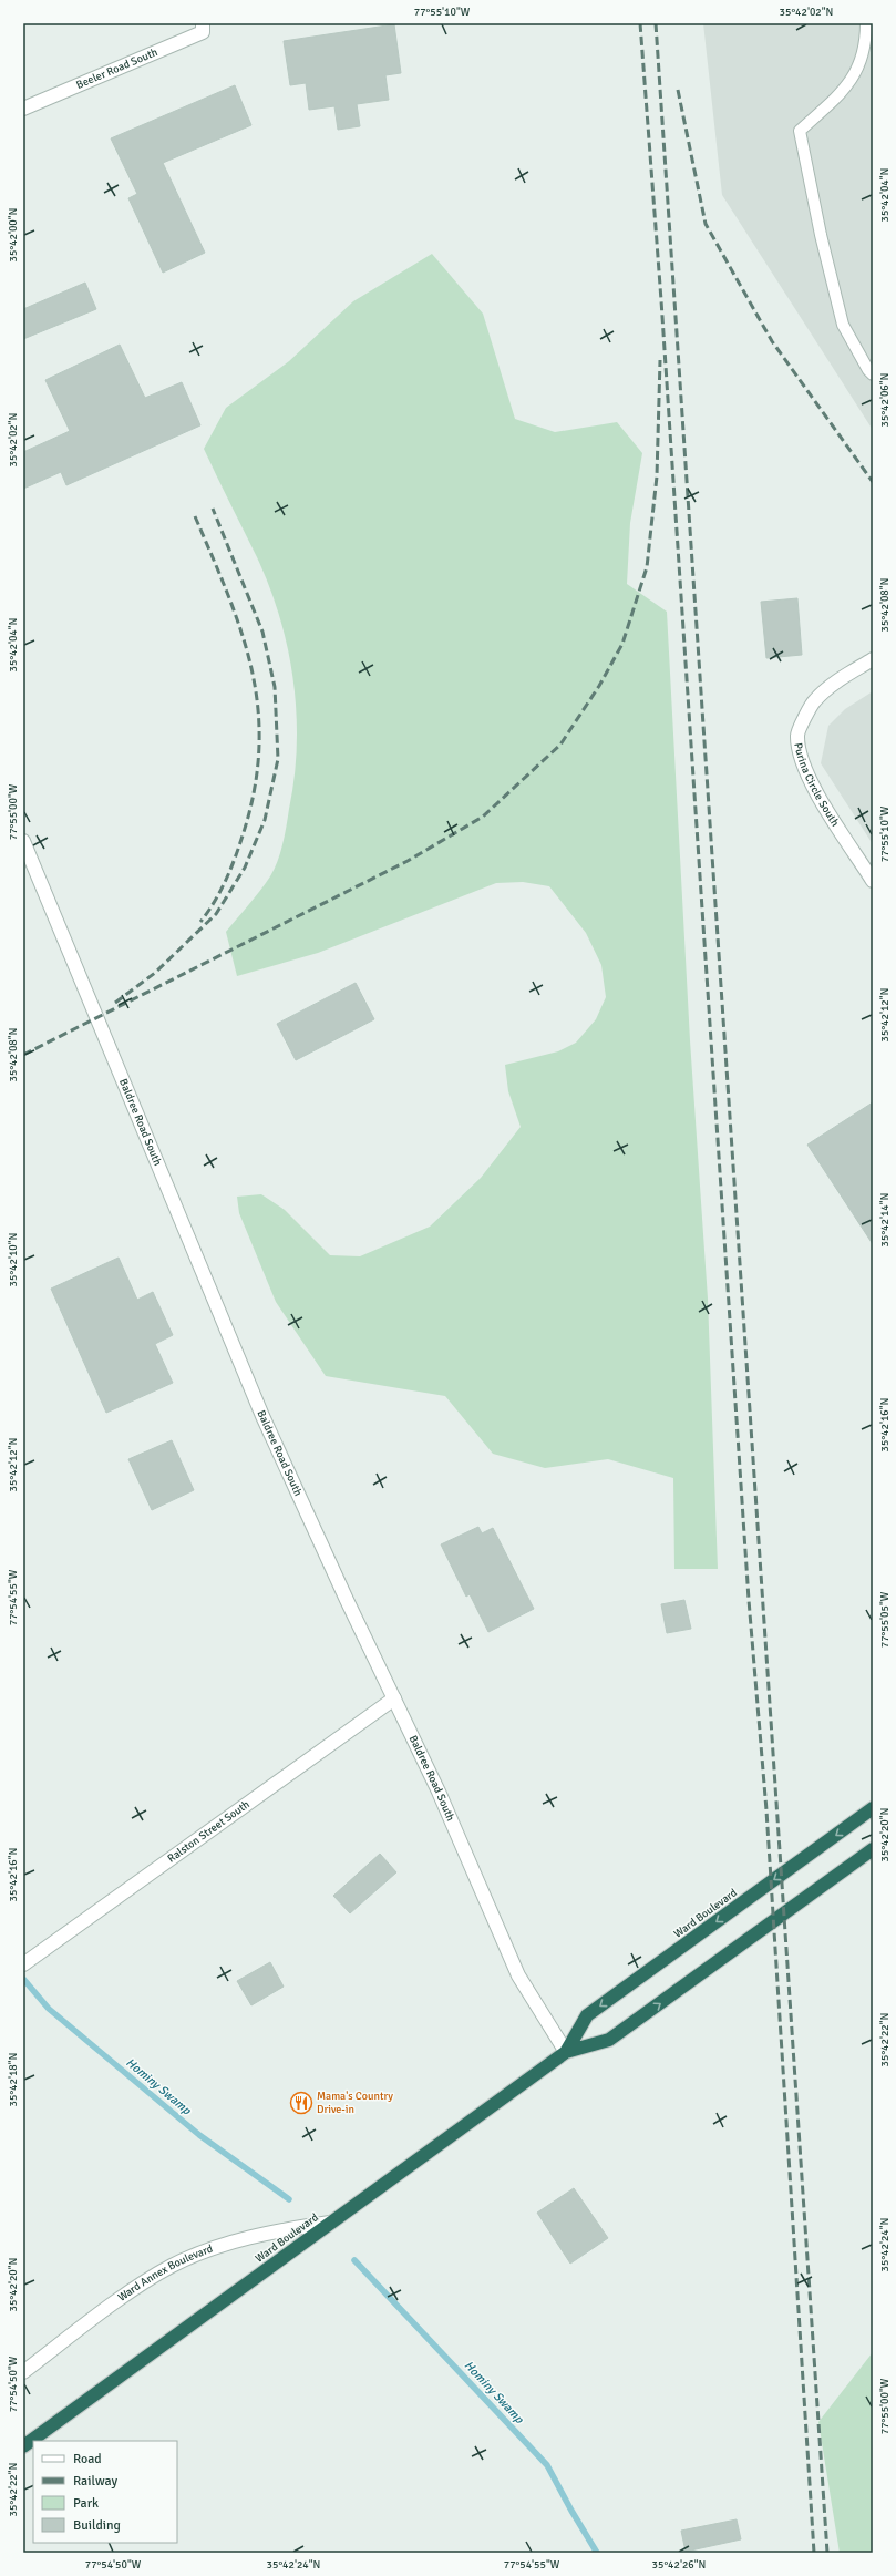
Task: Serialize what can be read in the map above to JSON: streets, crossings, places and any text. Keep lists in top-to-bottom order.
{
  "streets": {
    "highway": ["Ward Boulevard"],
    "street": [
      "Beeler Road South",
      "Purina Circle South",
      "Baldree Road South",
      "Ralston Street South",
      "Ward Annex Boulevard"
    ]
  },
  "crossings": [
    ["Baldree Road South", "Ralston Street South"],
    ["Baldree Road South", "Ward Boulevard"],
    ["Ward Boulevard", "Ward Annex Boulevard"]
  ],
  "water": ["Hominy Swamp"],
  "places": {
    "restaurant": ["Mama's Country Drive-in"]
  },
  "legend": [
    "Road",
    "Railway",
    "Park",
    "Building"
  ],
  "coordinates": [
    "77°55'10\"W",
    "35°42'02\"N",
    "35°42'04\"N",
    "35°42'00\"N",
    "35°42'06\"N",
    "35°42'08\"N",
    "77°55'00\"W",
    "35°42'12\"N",
    "35°42'14\"N",
    "35°42'10\"N",
    "35°42'16\"N",
    "77°54'55\"W",
    "77°55'05\"W",
    "35°42'20\"N",
    "35°42'22\"N",
    "35°42'18\"N",
    "35°42'24\"N",
    "77°54'50\"W",
    "35°42'26\"N"
  ]
}
